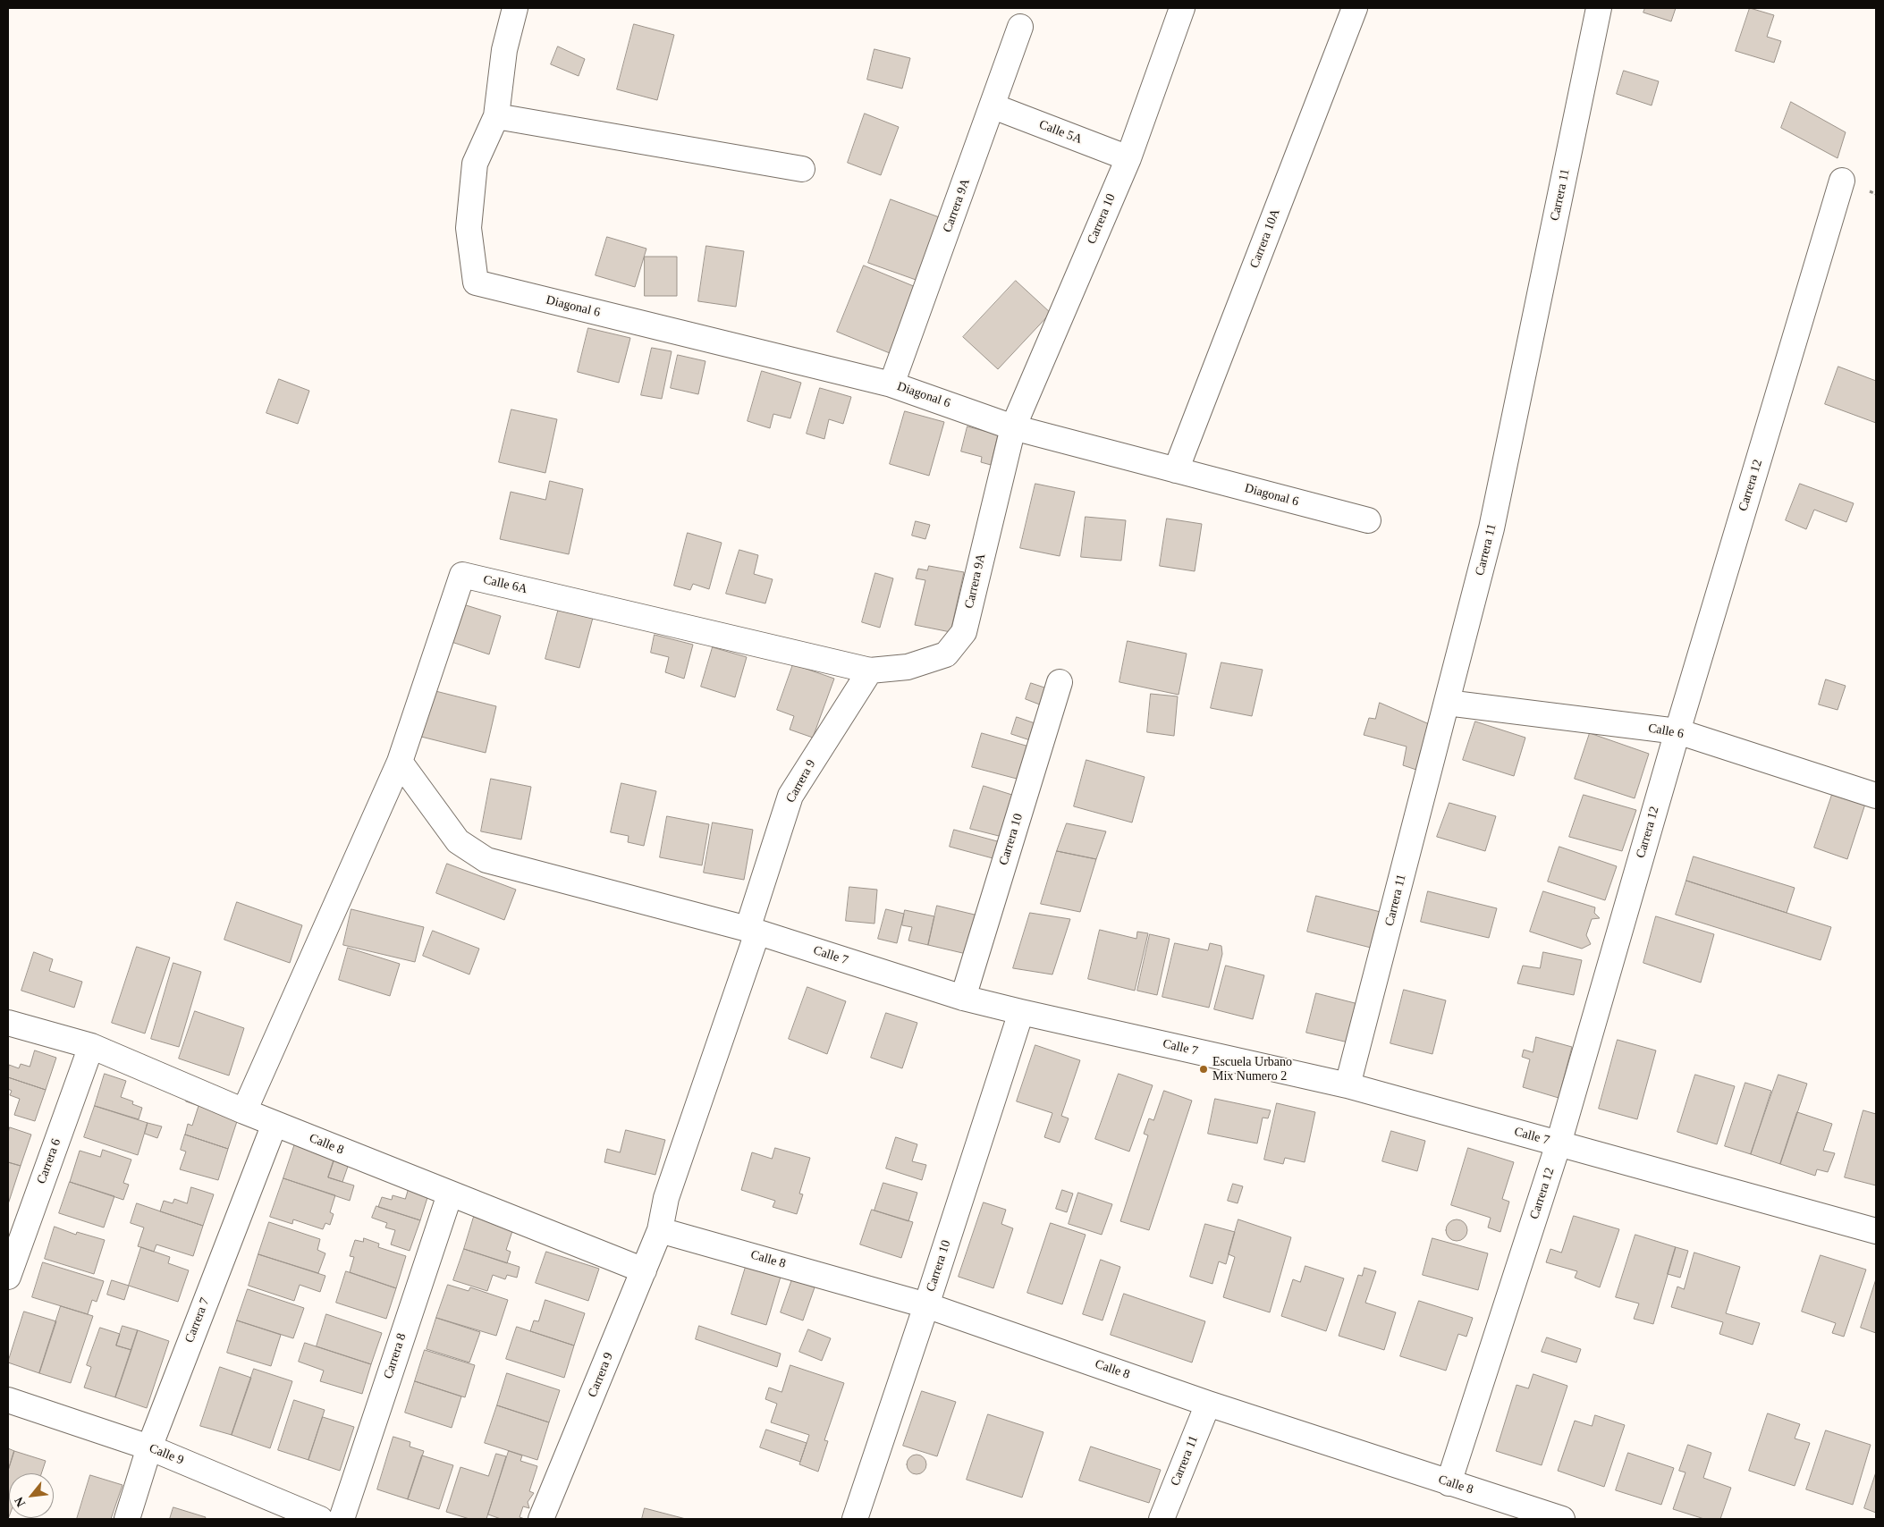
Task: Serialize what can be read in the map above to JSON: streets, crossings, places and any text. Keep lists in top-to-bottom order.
{
  "streets": {
    "street": [
      "Calle 5A",
      "Carrera 11",
      "Carrera 9A",
      "Carrera 10",
      "Carrera 10A",
      "Diagonal 6",
      "Carrera 12",
      "Calle 6A",
      "Calle 6",
      "Carrera 9",
      "Calle 7",
      "Calle 8",
      "Carrera 6",
      "Carrera 7",
      "Carrera 8",
      "Calle 9"
    ]
  },
  "crossings": [
    ["Calle 5A", "Carrera 9A"],
    ["Calle 5A", "Carrera 10"],
    ["Carrera 11", "Calle 6"],
    ["Carrera 11", "Calle 7"],
    ["Carrera 11", "Calle 8"],
    ["Carrera 9A", "Carrera 10"],
    ["Carrera 9A", "Diagonal 6"],
    ["Carrera 9A", "Calle 6A"],
    ["Carrera 9A", "Carrera 9"],
    ["Carrera 10", "Diagonal 6"],
    ["Carrera 10", "Calle 7"],
    ["Carrera 10", "Calle 8"],
    ["Carrera 10A", "Diagonal 6"],
    ["Carrera 12", "Calle 6"],
    ["Carrera 12", "Calle 7"],
    ["Carrera 12", "Calle 8"],
    ["Calle 6A", "Carrera 9"],
    ["Calle 6A", "Calle 7"],
    ["Carrera 9", "Calle 7"],
    ["Carrera 9", "Calle 8"],
    ["Calle 8", "Carrera 6"],
    ["Calle 8", "Carrera 7"],
    ["Calle 8", "Carrera 8"],
    ["Carrera 7", "Calle 9"]
  ],
  "places": ["Escuela Urbano Mix Numero 2"],
  "north": "bottom left"
}
